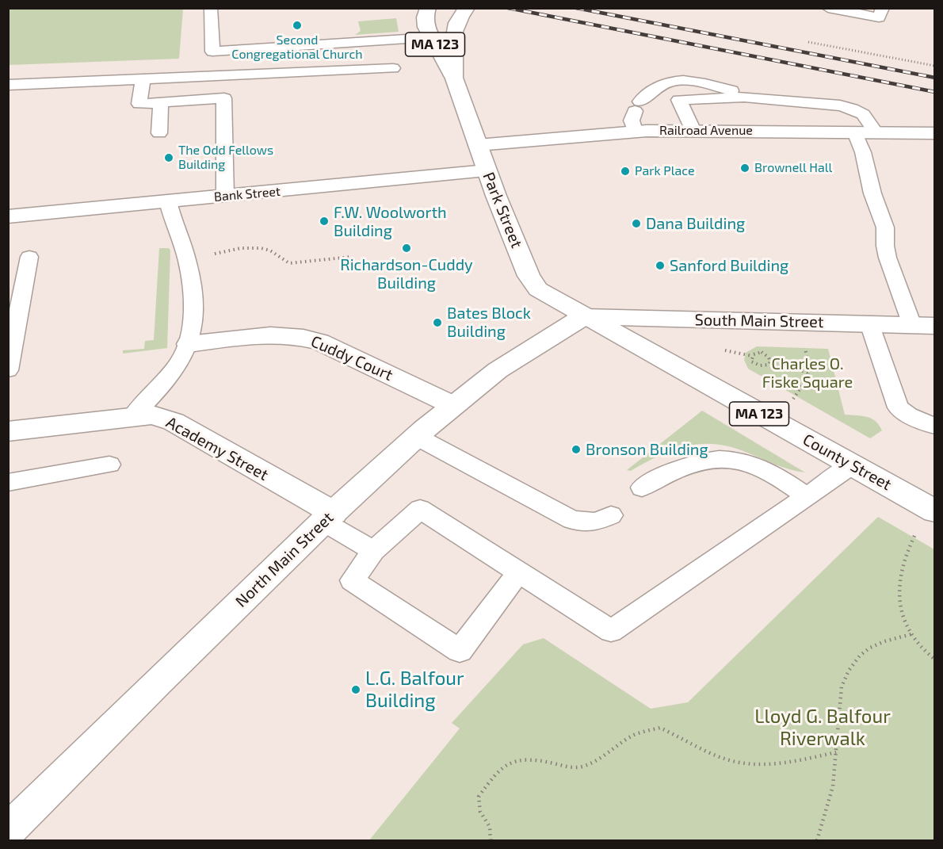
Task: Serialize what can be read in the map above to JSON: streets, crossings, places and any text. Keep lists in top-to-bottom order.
{
  "streets": {
    "main road": [
      "MA 123",
      "Railroad Avenue",
      "Bank Street",
      "Park Street",
      "South Main Street",
      "Cuddy Court",
      "Academy Street",
      "County Street",
      "North Main Street"
    ]
  },
  "crossings": [
    ["Railroad Avenue", "Park Street"],
    ["Bank Street", "Park Street"],
    ["Park Street", "South Main Street"],
    ["Park Street", "County Street"],
    ["Park Street", "North Main Street"],
    ["South Main Street", "County Street"],
    ["South Main Street", "North Main Street"],
    ["Cuddy Court", "North Main Street"],
    ["Academy Street", "North Main Street"],
    ["County Street", "North Main Street"]
  ],
  "parks": ["Charles O. Fiske Square", "Lloyd G. Balfour Riverwalk"],
  "places": [
    "Second Congregational Church",
    "The Odd Fellows Building",
    "Brownell Hall",
    "Park Place",
    "F.W. Woolworth Building",
    "Dana Building",
    "Richardson-Cuddy Building",
    "Sanford Building",
    "Bates Block Building",
    "Bronson Building",
    "L.G. Balfour Building"
  ]
}
